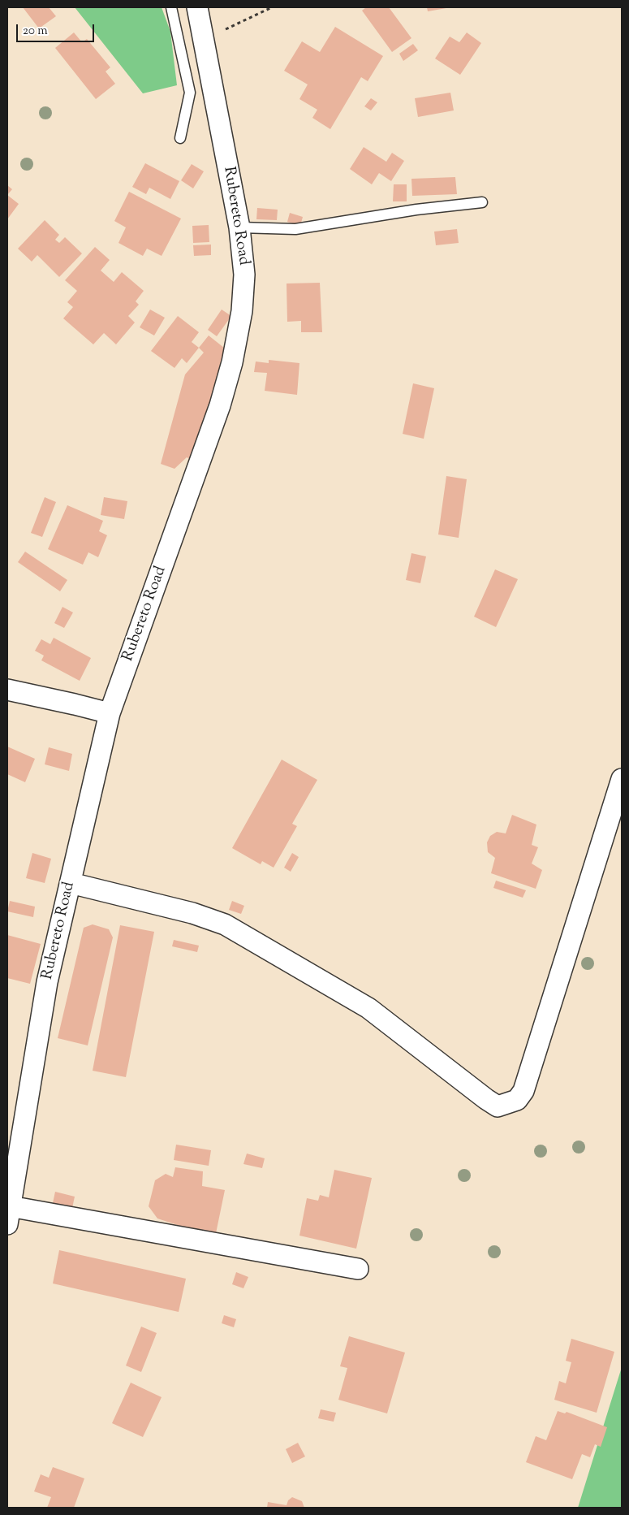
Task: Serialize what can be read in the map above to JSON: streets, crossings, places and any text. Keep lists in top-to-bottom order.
{
  "streets": {
    "street": ["Rubereto Road"]
  },
  "scale_bar": "20 m"
}
